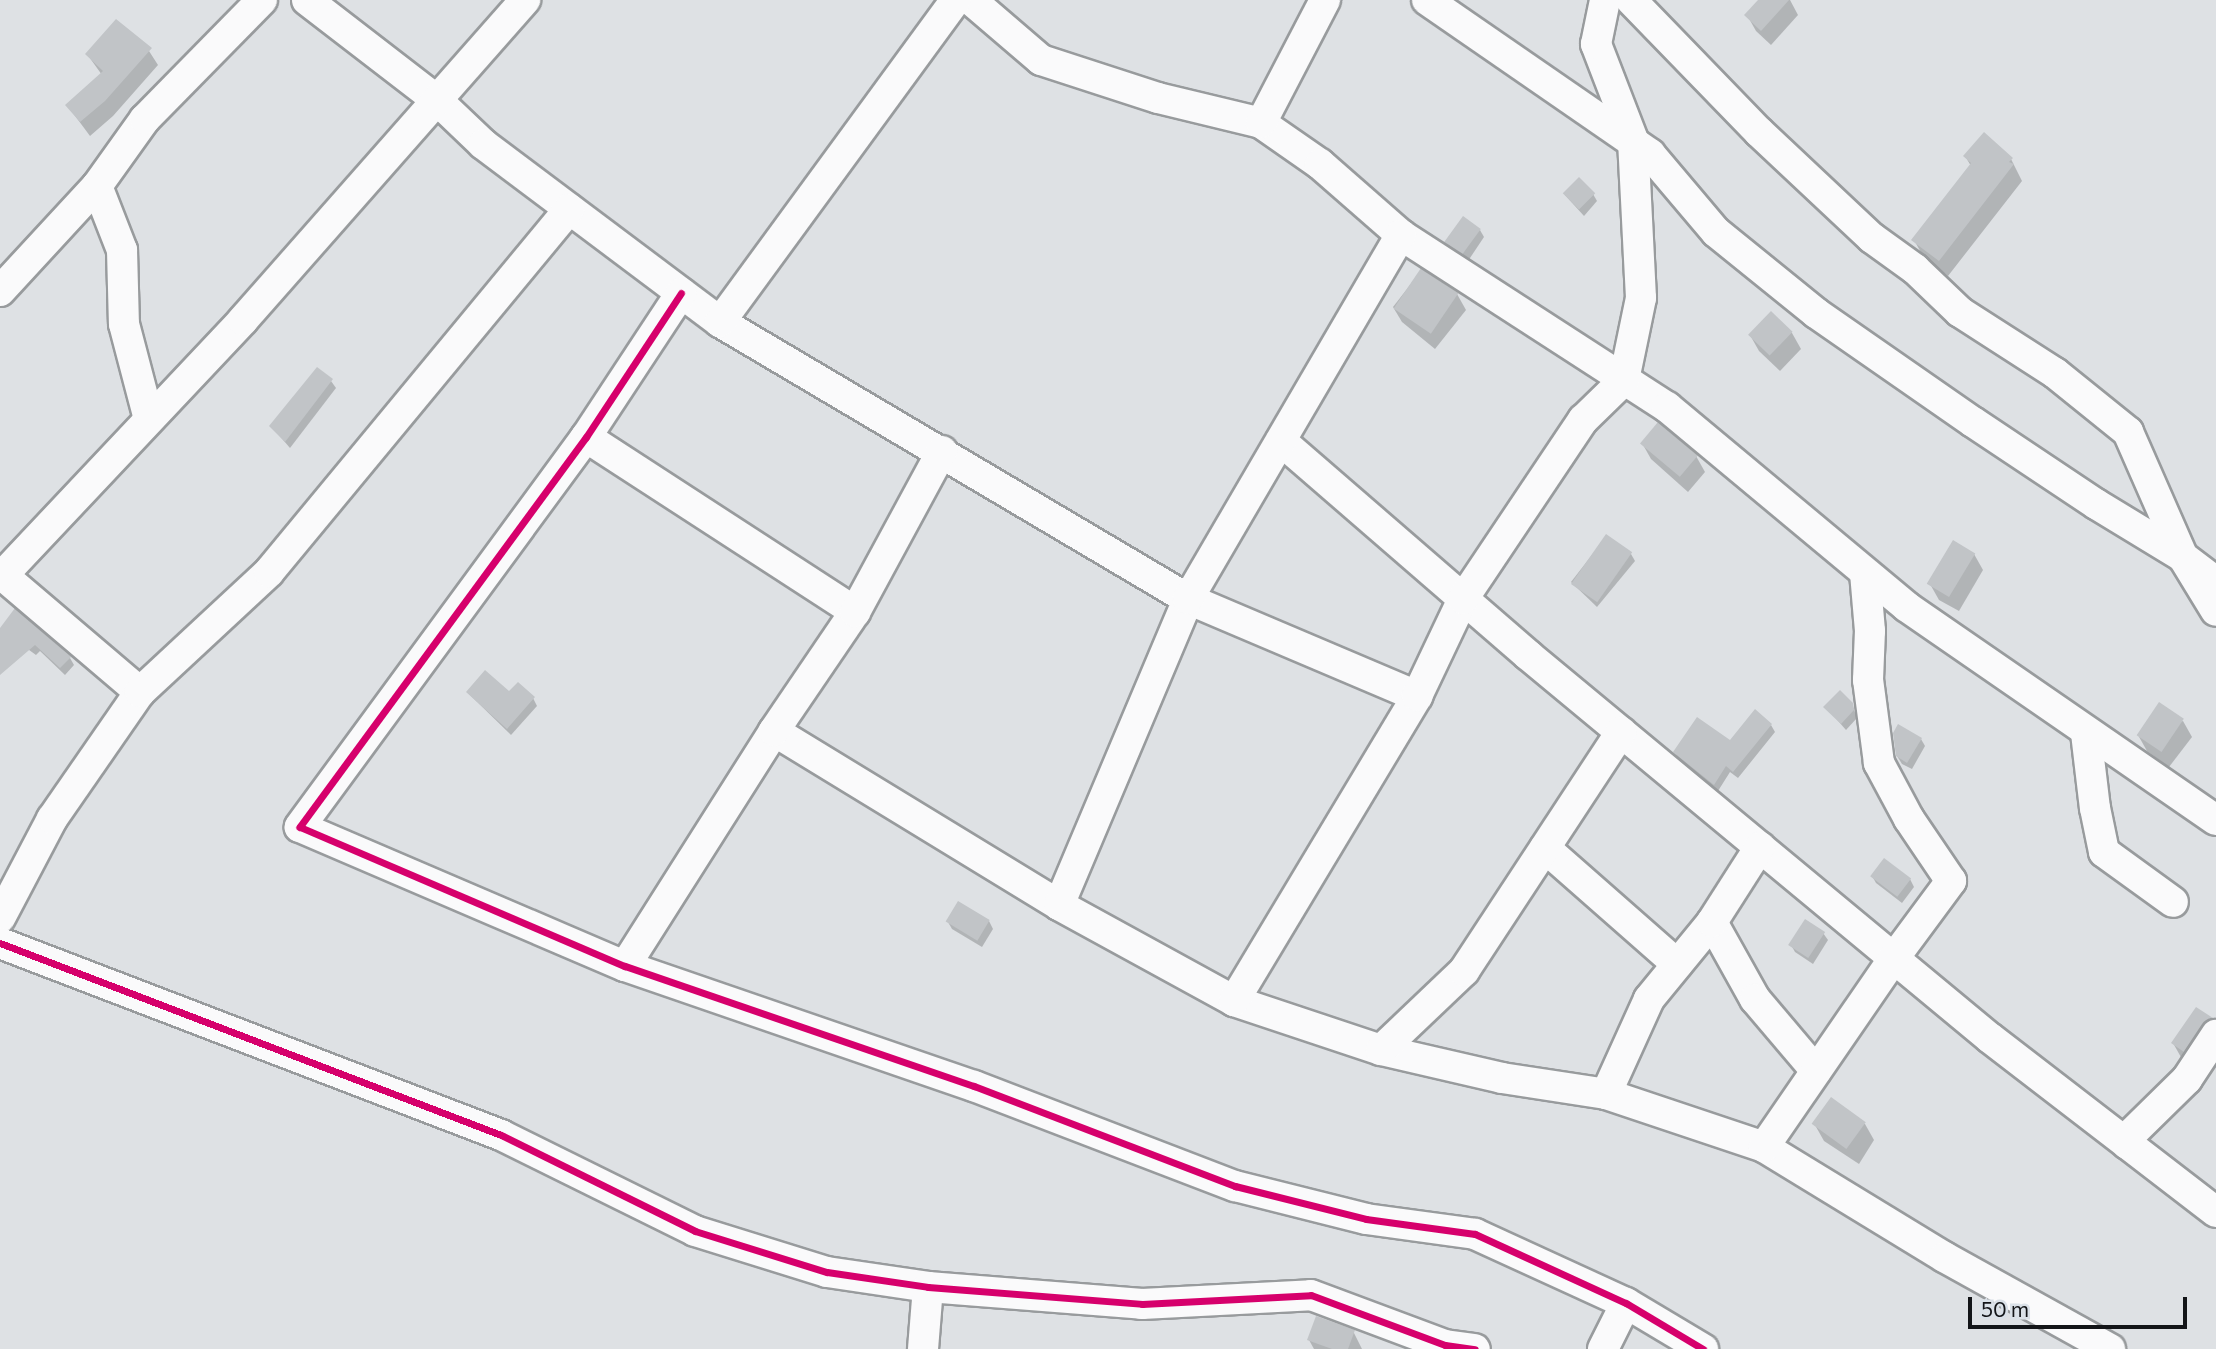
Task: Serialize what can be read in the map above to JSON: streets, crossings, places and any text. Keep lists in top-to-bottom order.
{
  "scale_bar": "50 m"
}
